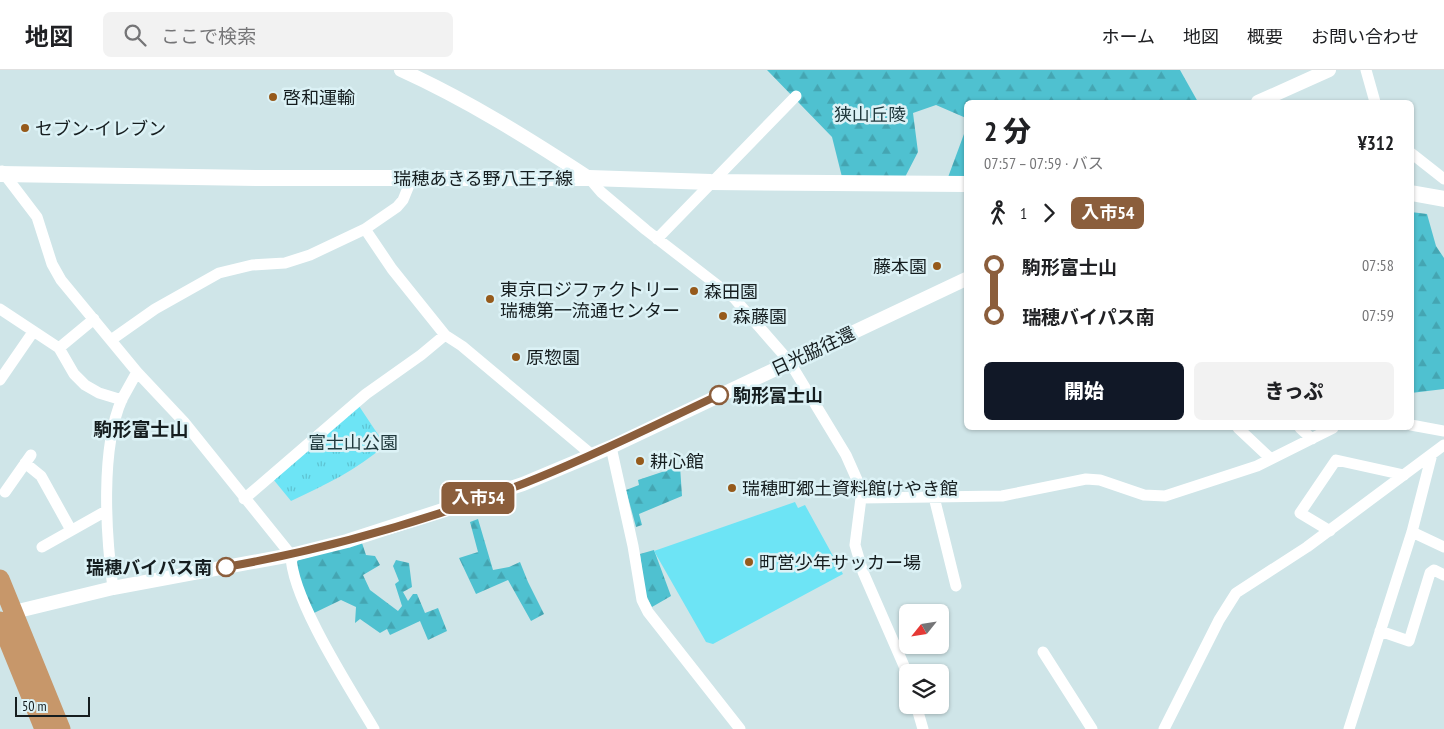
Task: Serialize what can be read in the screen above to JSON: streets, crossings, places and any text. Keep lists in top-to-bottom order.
{
  "streets": {
    "main road": ["瑞穂あきる野八王子線"],
    "street": ["日光脇往還"]
  },
  "districts": ["駒形富士山"],
  "parks": ["狭山丘陵", "富士山公園"],
  "places": [
    "啓和運輸",
    "セブン-イレブン",
    "藤本園",
    "森田園",
    "東京ロジファクトリー 瑞穂第一流通センター",
    "森藤園",
    "原惣園",
    "駒形富士山",
    "耕心館",
    "瑞穂町郷土資料館けやき館",
    "町営少年サッカー場",
    "瑞穂バイパス南"
  ],
  "lines": ["bus line 入市54"],
  "scale_bar": "50 m",
  "north": "bottom left",
  "page": {
    "header": "地図",
    "search": "ここで検索",
    "nav": [
      "ホーム",
      "地図",
      "概要",
      "お問い合わせ"
    ],
    "on_map": "入市54",
    "heading": ["2 分", "07:57 – 07:59 · バス", "¥312"],
    "legs": ["1", "入市54"],
    "list": [
      {
        "name": "駒形富士山",
        "value": "07:58"
      },
      {
        "name": "瑞穂バイパス南",
        "value": "07:59"
      }
    ],
    "buttons": ["開始", "きっぷ"],
    "scale": "50 m"
  }
}
